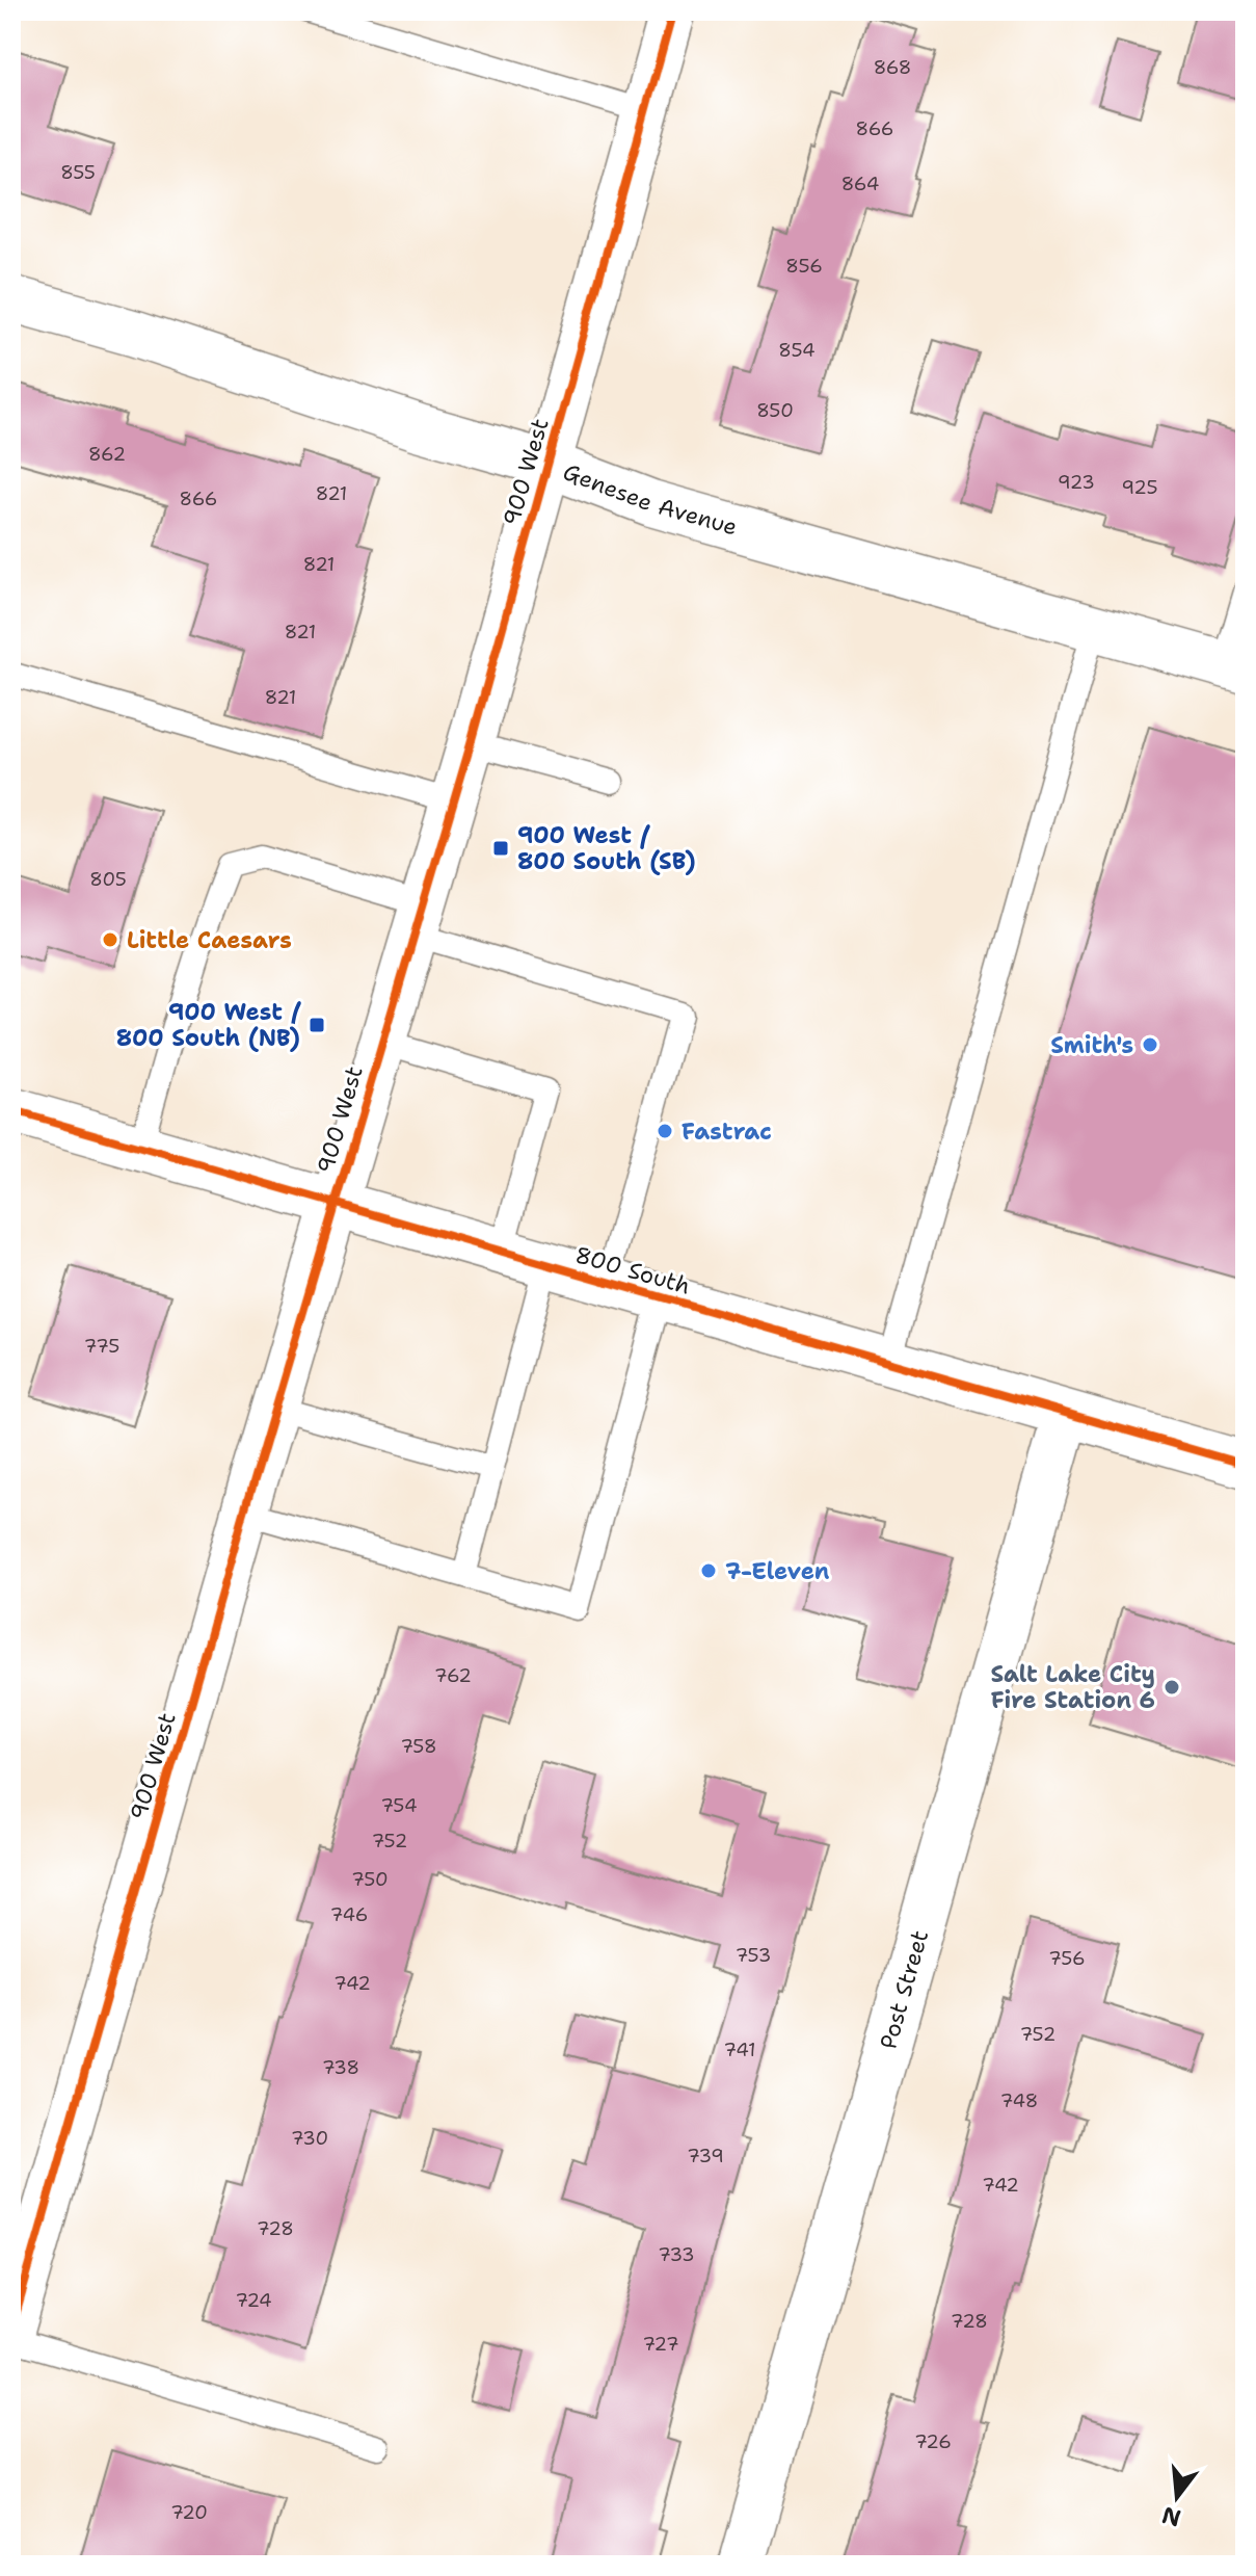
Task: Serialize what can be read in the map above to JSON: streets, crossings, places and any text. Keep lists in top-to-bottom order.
{
  "streets": {
    "street": [
      "900 West",
      "Genesee Avenue",
      "800 South",
      "Post Street"
    ]
  },
  "crossings": [
    ["900 West", "Genesee Avenue"],
    ["900 West", "800 South"],
    ["800 South", "Post Street"]
  ],
  "places": {
    "transit": ["900 West / 800 South (SB)", "900 West / 800 South (NB)"],
    "other": [
      "Little Caesars",
      "Smith's",
      "Fastrac",
      "7-Eleven",
      "Salt Lake City Fire Station 6"
    ]
  },
  "house_numbers": [
    "868",
    "866",
    "855",
    "864",
    "856",
    "854",
    "850",
    "862",
    "923",
    "925",
    "821",
    "866",
    "821",
    "821",
    "821",
    "805",
    "775",
    "762",
    "758",
    "754",
    "752",
    "750",
    "746",
    "753",
    "756",
    "742",
    "752",
    "741",
    "738",
    "748",
    "730",
    "739",
    "742",
    "728",
    "733",
    "724",
    "728",
    "727",
    "726",
    "720"
  ],
  "north": "bottom"
}
